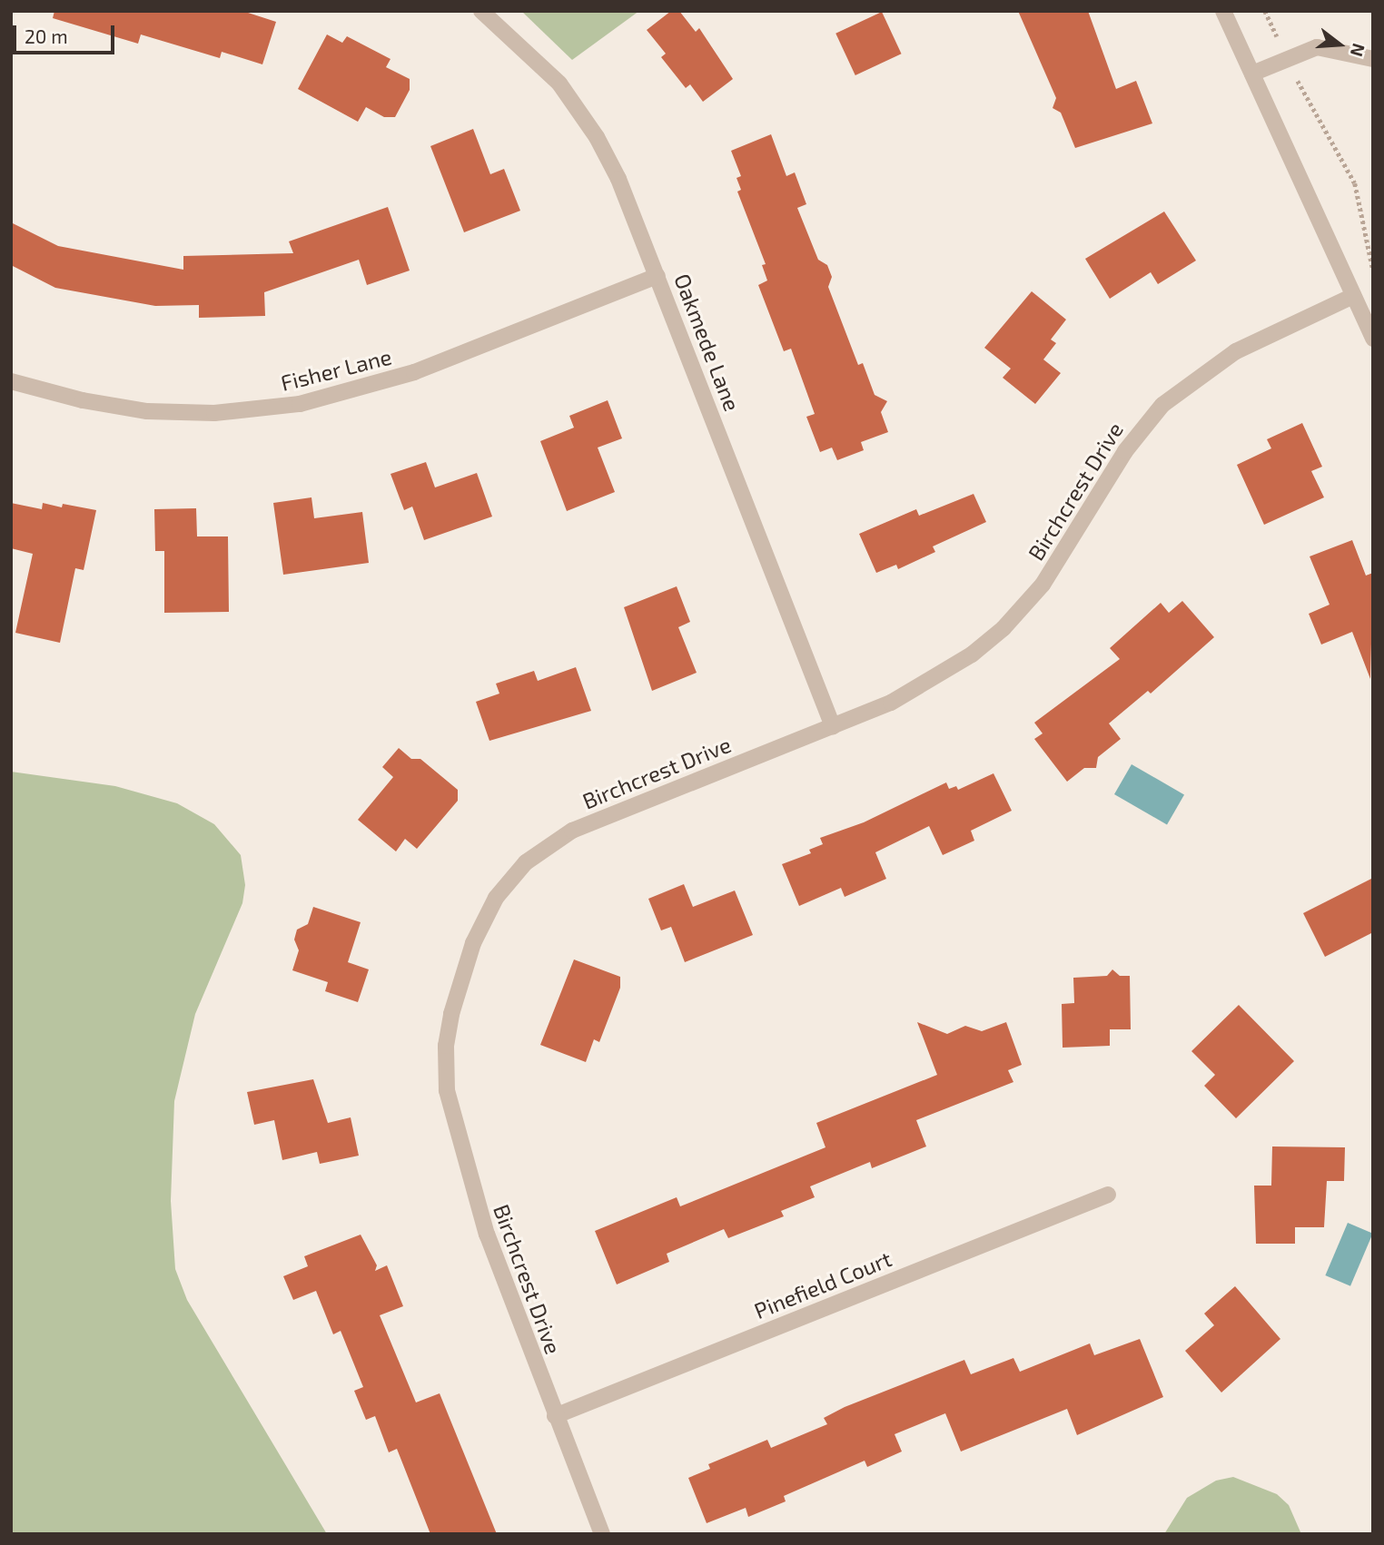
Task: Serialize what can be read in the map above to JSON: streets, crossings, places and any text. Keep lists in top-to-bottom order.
{
  "streets": {
    "street": [
      "Oakmede Lane",
      "Fisher Lane",
      "Birchcrest Drive",
      "Pinefield Court"
    ]
  },
  "crossings": [
    ["Oakmede Lane", "Fisher Lane"],
    ["Oakmede Lane", "Birchcrest Drive"],
    ["Birchcrest Drive", "Pinefield Court"]
  ],
  "scale_bar": "20 m",
  "north": "right"
}
